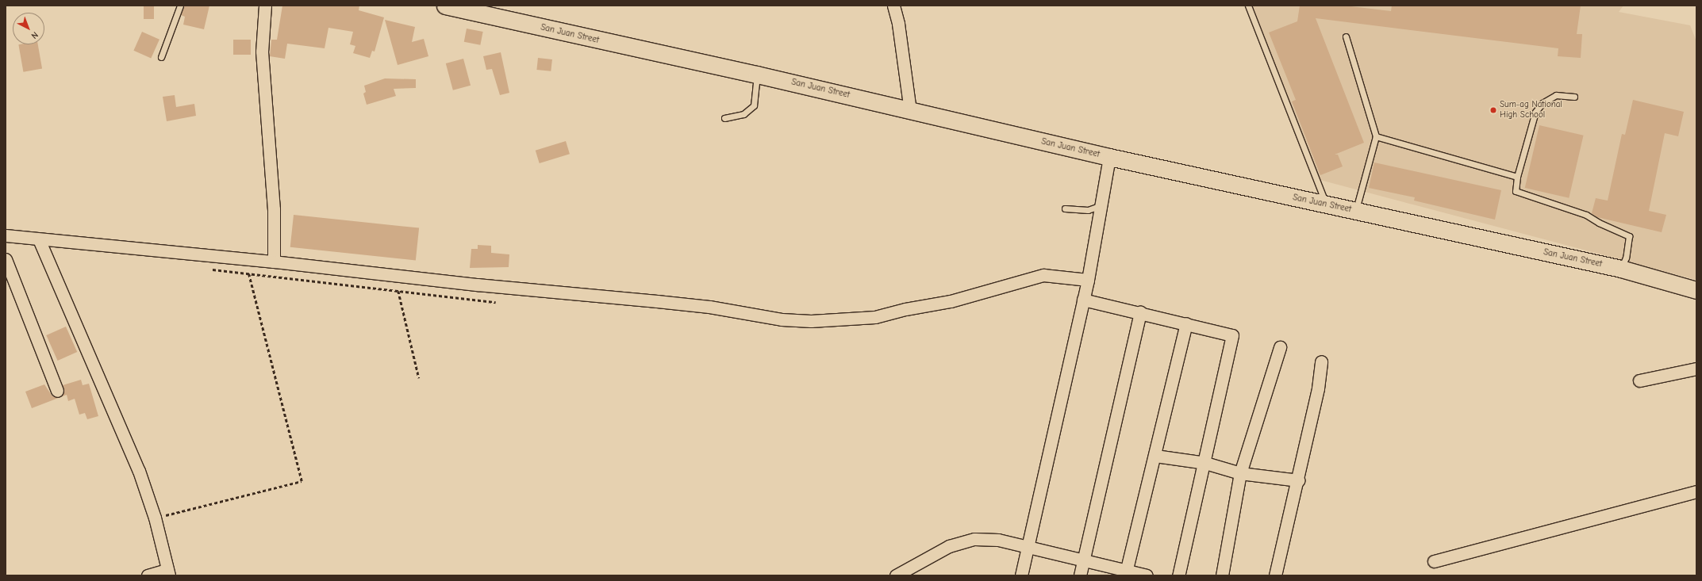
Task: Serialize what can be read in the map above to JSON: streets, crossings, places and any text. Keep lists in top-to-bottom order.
{
  "streets": {
    "main road": ["San Juan Street"]
  },
  "places": ["Sum-ag National High School"],
  "north": "bottom right"
}
